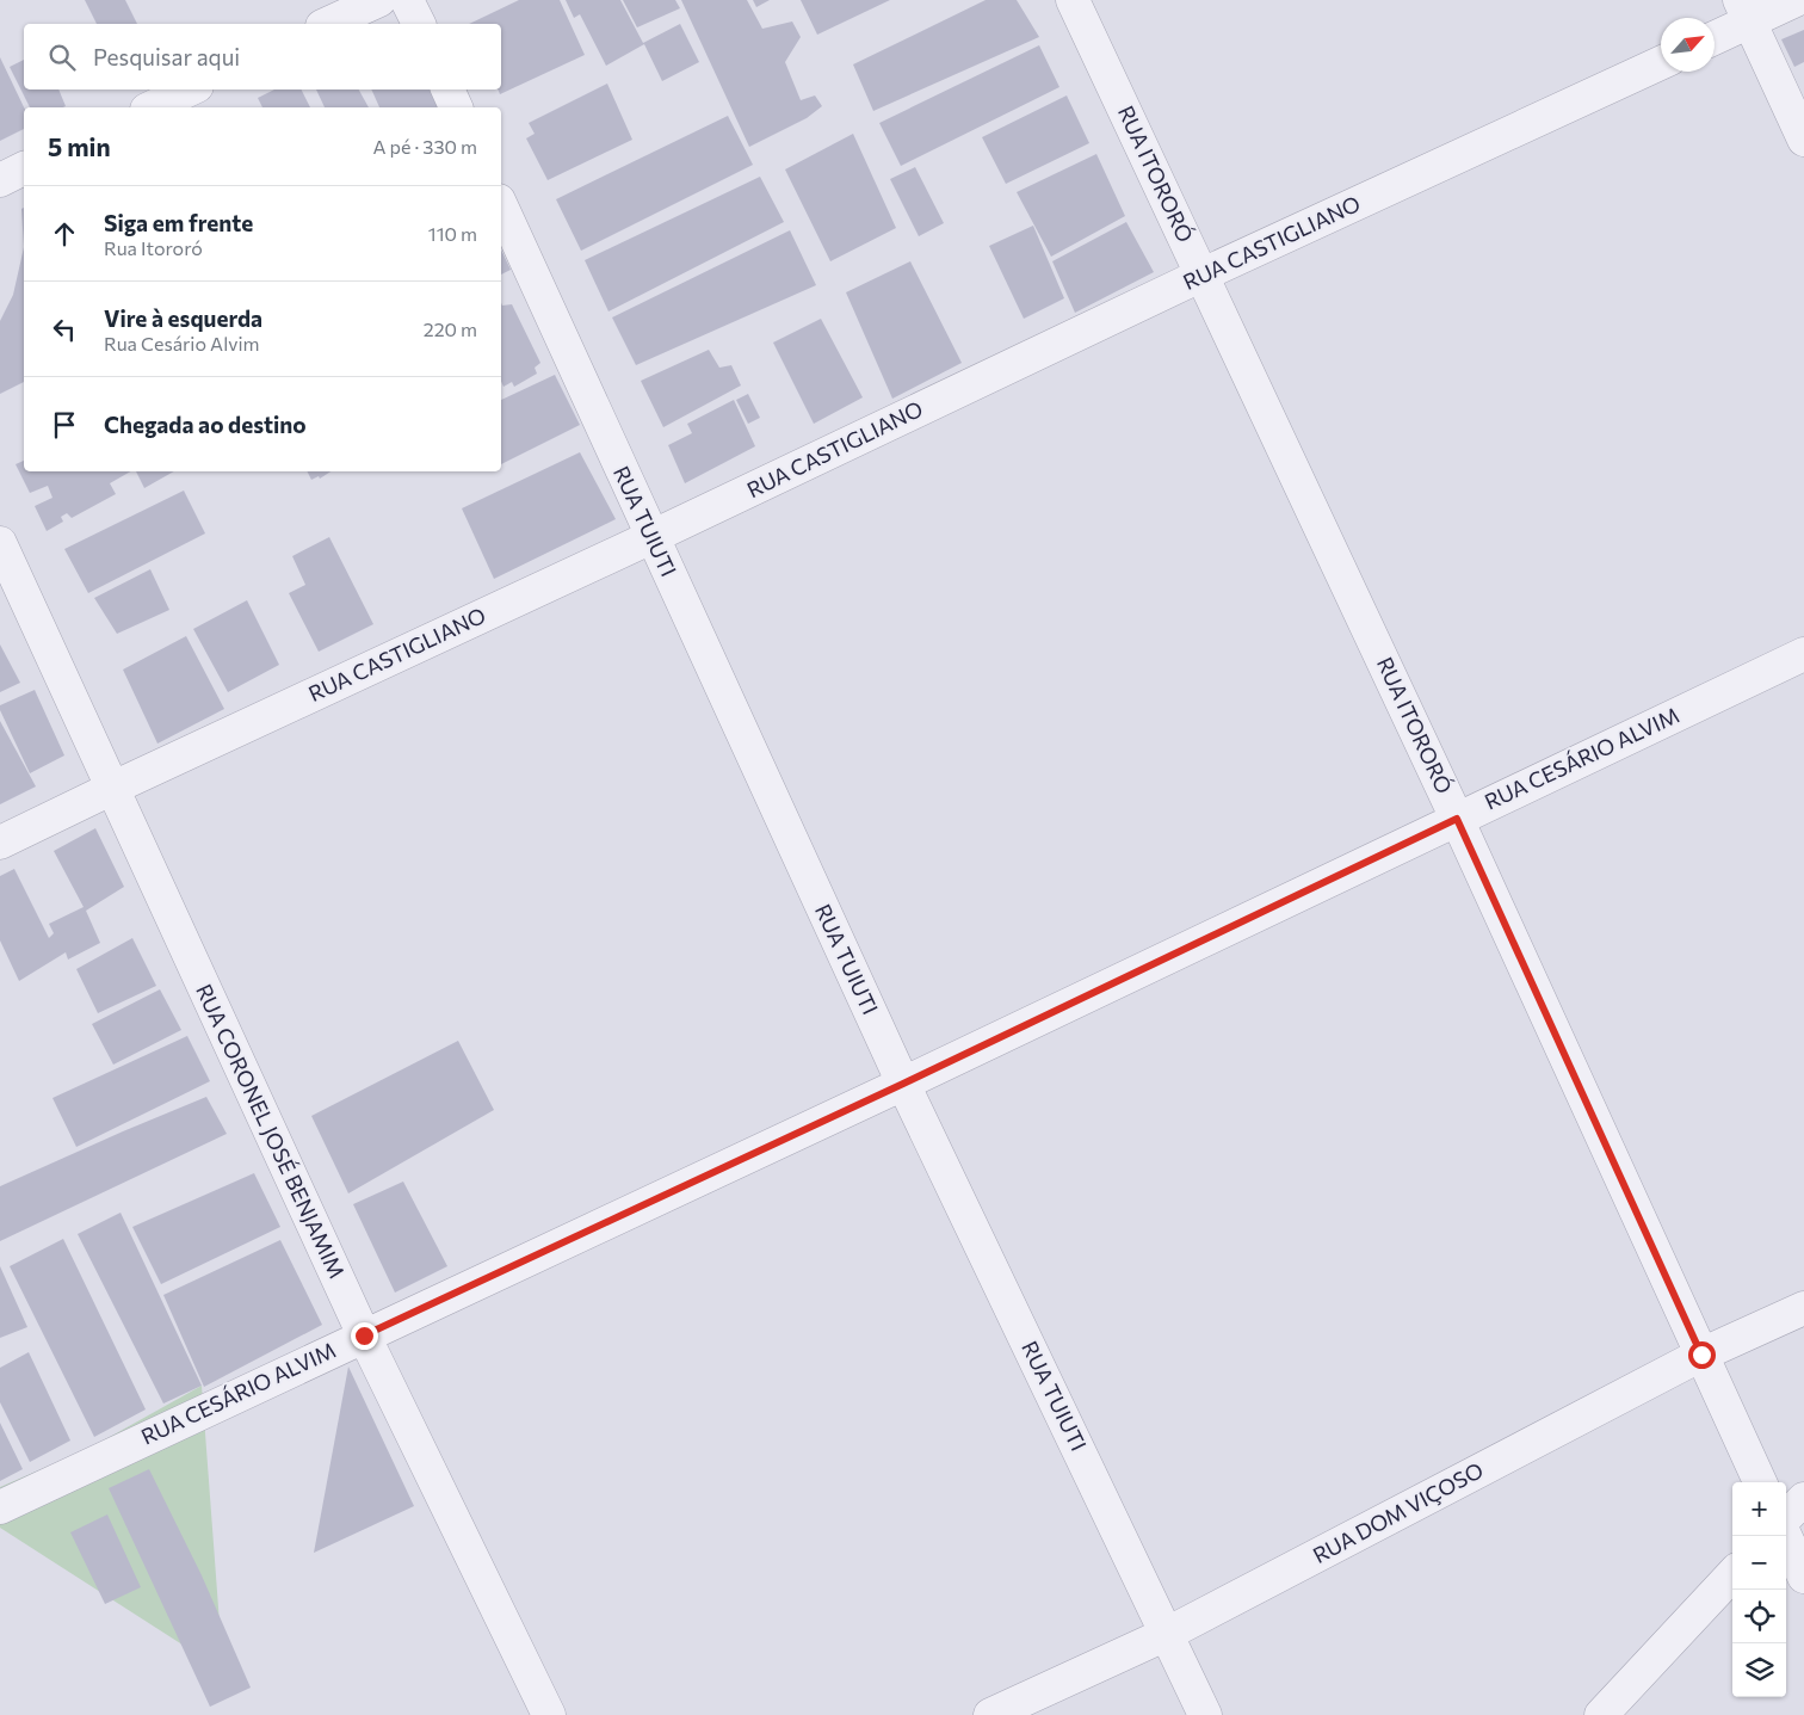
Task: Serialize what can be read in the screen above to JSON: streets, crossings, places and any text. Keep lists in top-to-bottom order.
{
  "streets": {
    "street": [
      "RUA ITORORÓ",
      "RUA CASTIGLIANO",
      "RUA TUIUTI",
      "RUA CESÁRIO ALVIM",
      "RUA CORONEL JOSÉ BENJAMIM",
      "RUA DOM VIÇOSO"
    ]
  },
  "crossings": [
    ["RUA ITORORÓ", "RUA CASTIGLIANO"],
    ["RUA ITORORÓ", "RUA CESÁRIO ALVIM"],
    ["RUA ITORORÓ", "RUA DOM VIÇOSO"],
    ["RUA CASTIGLIANO", "RUA TUIUTI"],
    ["RUA CASTIGLIANO", "RUA CORONEL JOSÉ BENJAMIM"],
    ["RUA TUIUTI", "RUA CESÁRIO ALVIM"],
    ["RUA TUIUTI", "RUA DOM VIÇOSO"],
    ["RUA CESÁRIO ALVIM", "RUA CORONEL JOSÉ BENJAMIM"]
  ],
  "north": "top right",
  "page": {
    "search": "Pesquisar aqui",
    "heading": ["5 min", "A pé · 330 m"],
    "list": [
      ["Siga em frente", "Rua Itororó", "110 m"],
      ["Vire à esquerda", "Rua Cesário Alvim", "220 m"],
      "Chegada ao destino"
    ],
    "map_buttons": ["+", "−"]
  }
}
